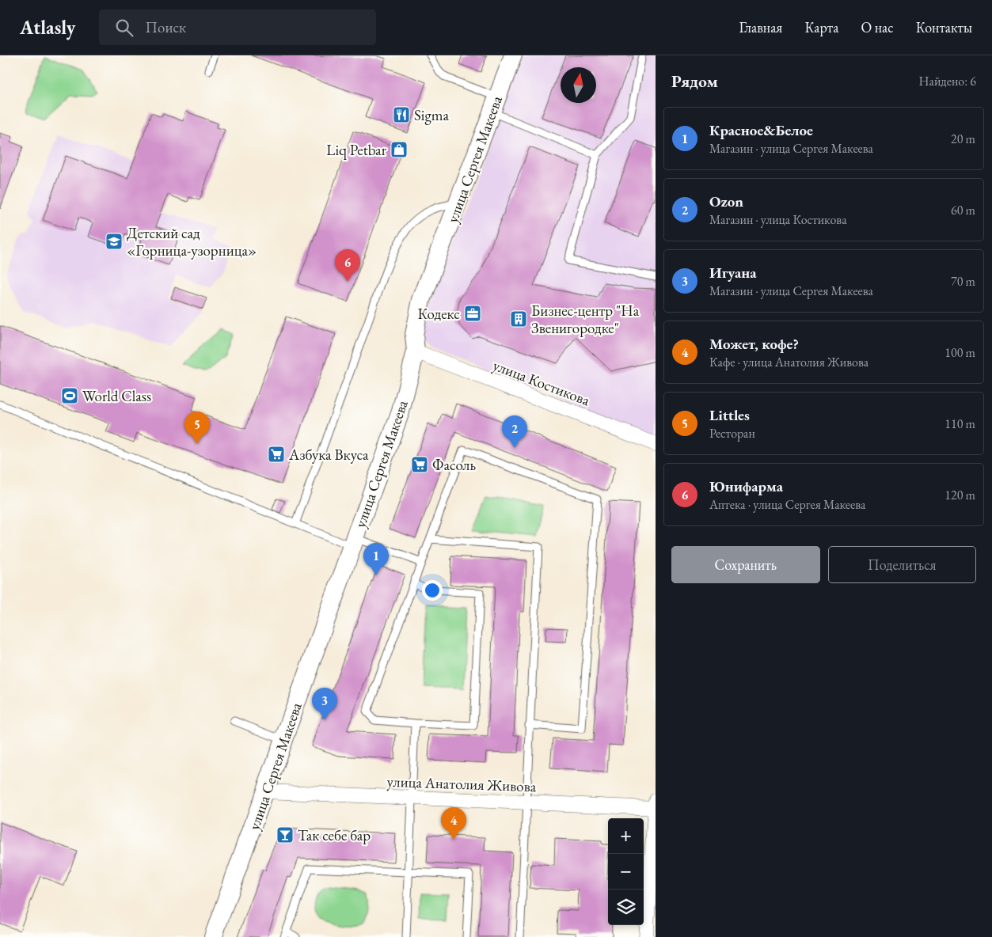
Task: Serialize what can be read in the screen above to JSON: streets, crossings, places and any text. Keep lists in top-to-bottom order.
{
  "streets": {
    "street": ["улица Сергея Макеева", "улица Костикова", "улица Анатолия Живова"]
  },
  "crossings": [
    ["улица Сергея Макеева", "улица Костикова"],
    ["улица Сергея Макеева", "улица Анатолия Живова"]
  ],
  "places": {
    "restaurant": ["Sigma"],
    "shop": ["Liq Petbar"],
    "school or university": ["Детский сад «Горница-узорница»"],
    "office": ["Кодекс"],
    "building": ["Бизнес-центр \"На Звенигородке\""],
    "sports": ["World Class"],
    "supermarket": ["Азбука Вкуса", "Фасоль"],
    "bar": ["Так себе бар"]
  },
  "north": "top",
  "page": {
    "header": "Atlasly",
    "search": "Поиск",
    "nav": [
      "Главная",
      "Карта",
      "О нас",
      "Контакты"
    ],
    "heading": ["Рядом", "Найдено: 6"],
    "list": [
      {
        "mark": "1",
        "name": "Красное&Белое",
        "note": "Магазин · улица Сергея Макеева",
        "value": "20 m"
      },
      {
        "mark": "2",
        "name": "Ozon",
        "note": "Магазин · улица Костикова",
        "value": "60 m"
      },
      {
        "mark": "3",
        "name": "Игуана",
        "note": "Магазин · улица Сергея Макеева",
        "value": "70 m"
      },
      {
        "mark": "4",
        "name": "Может, кофе?",
        "note": "Кафе · улица Анатолия Живова",
        "value": "100 m"
      },
      {
        "mark": "5",
        "name": "Littles",
        "note": "Ресторан",
        "value": "110 m"
      },
      {
        "mark": "6",
        "name": "Юнифарма",
        "note": "Аптека · улица Сергея Макеева",
        "value": "120 m"
      }
    ],
    "pins": [
      "6",
      "5",
      "2",
      "1",
      "3",
      "4"
    ],
    "buttons": ["Сохранить", "Поделиться"],
    "map_buttons": ["+", "−"]
  }
}
